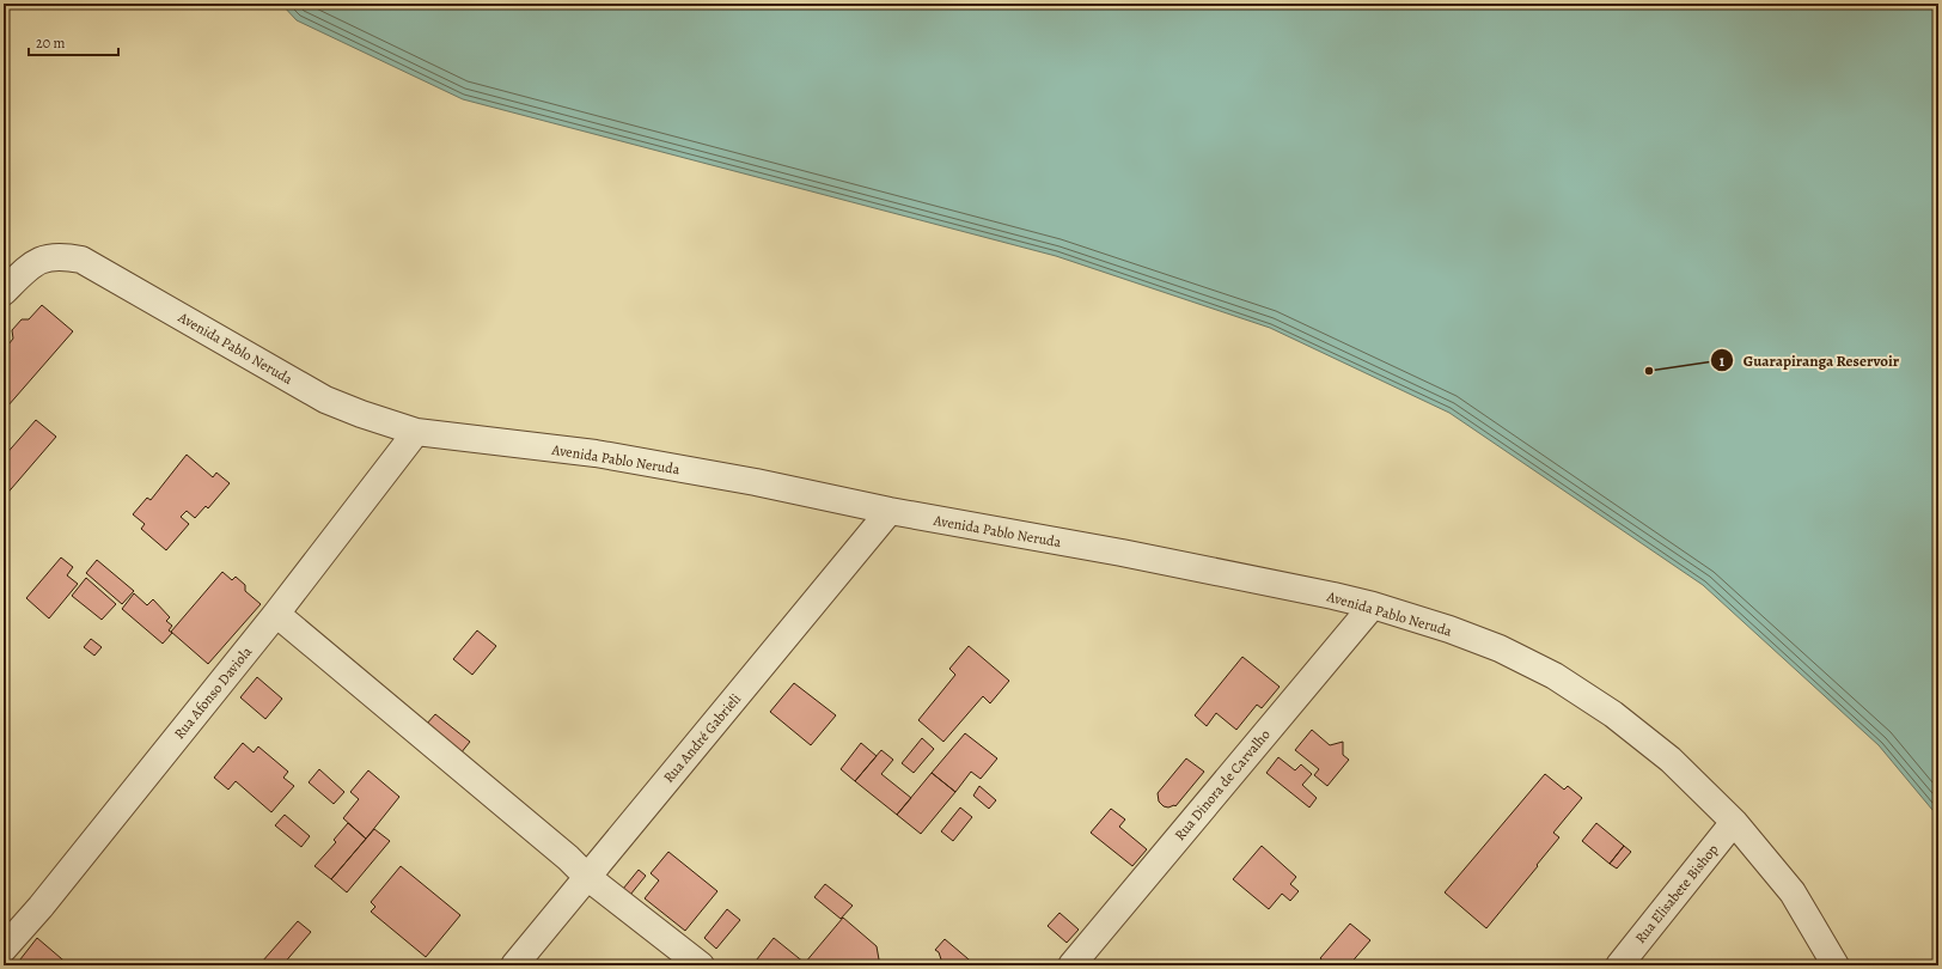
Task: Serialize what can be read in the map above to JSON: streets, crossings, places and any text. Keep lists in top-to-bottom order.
{
  "streets": {
    "street": [
      "Avenida Pablo Neruda",
      "Rua Afonso Daviola",
      "Rua André Gabrieli",
      "Rua Dinora de Carvalho",
      "Rua Elisabete Bishop"
    ]
  },
  "crossings": [
    ["Avenida Pablo Neruda", "Rua Afonso Daviola"],
    ["Avenida Pablo Neruda", "Rua André Gabrieli"],
    ["Avenida Pablo Neruda", "Rua Dinora de Carvalho"],
    ["Avenida Pablo Neruda", "Rua Elisabete Bishop"]
  ],
  "places": ["Guarapiranga Reservoir"],
  "scale_bar": "20 m"
}
